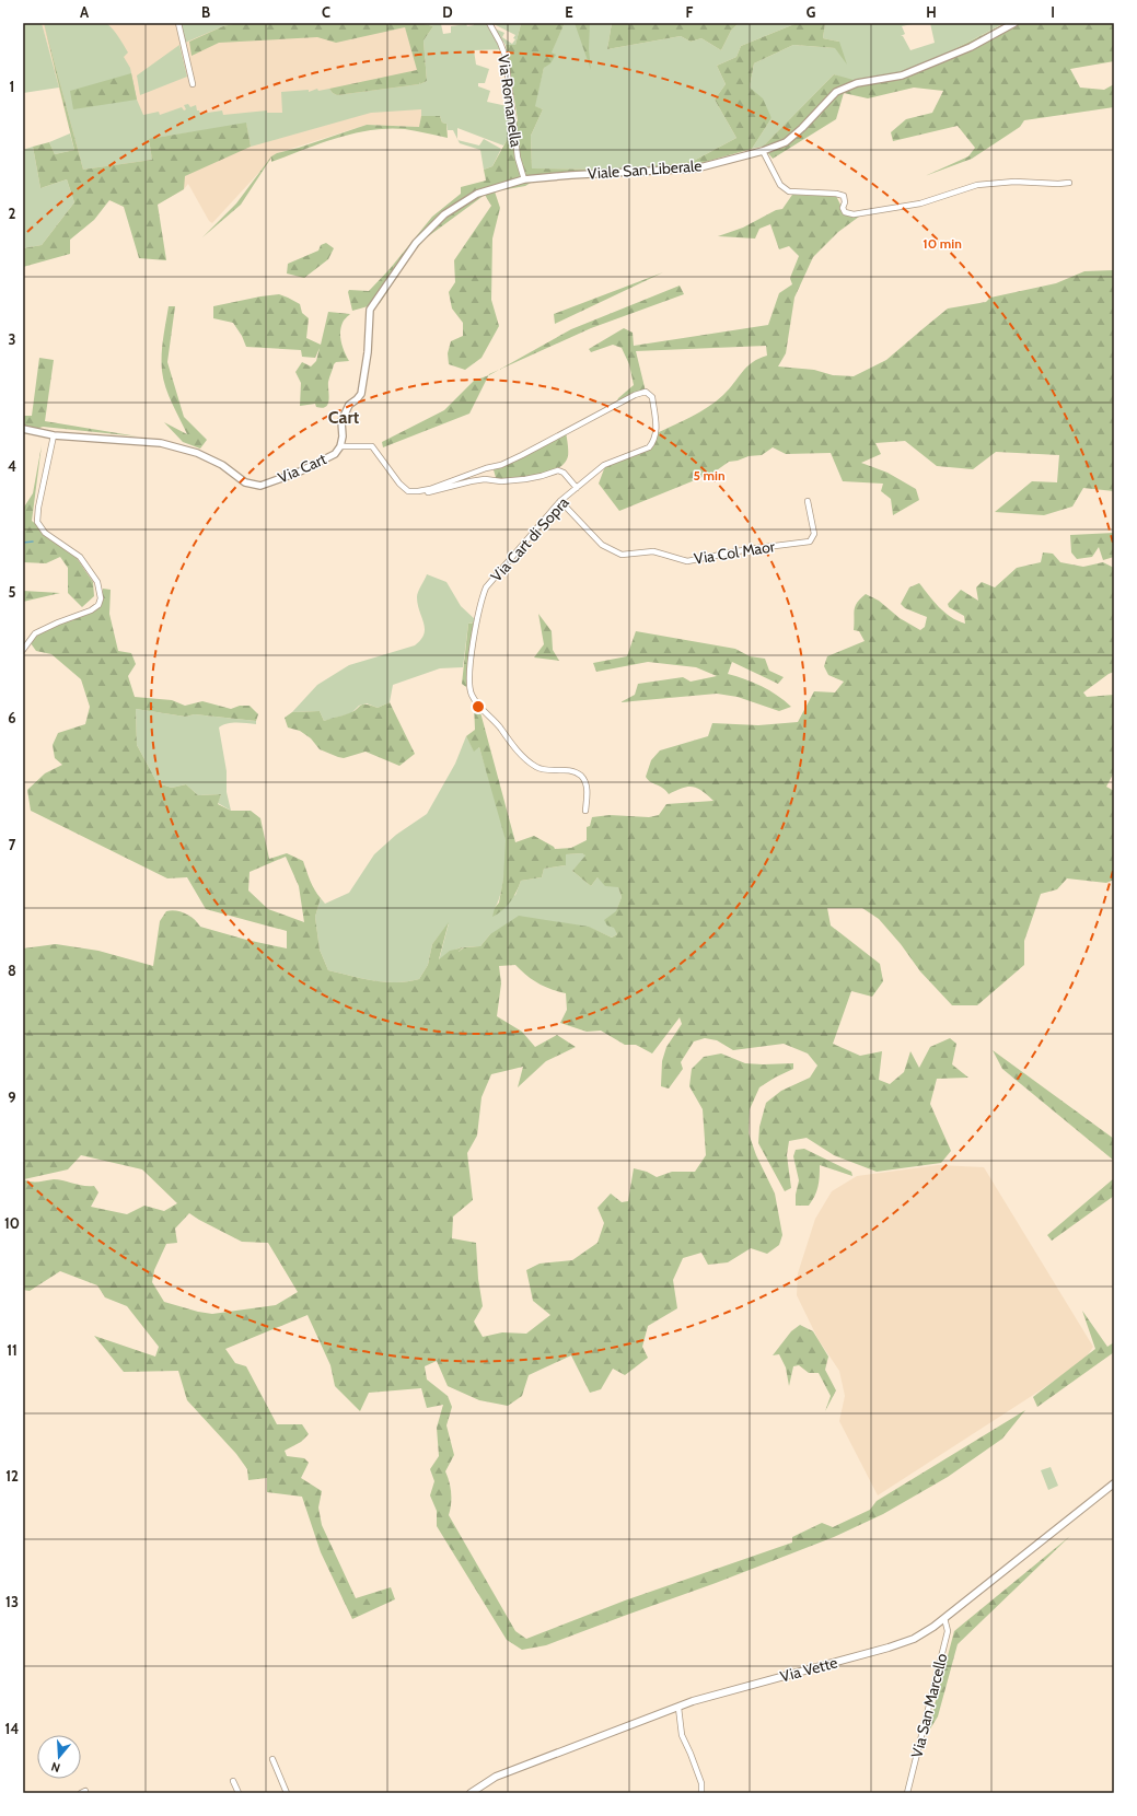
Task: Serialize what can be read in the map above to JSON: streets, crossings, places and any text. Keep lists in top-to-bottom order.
{
  "streets": {
    "main road": ["Via Vette"],
    "street": [
      "Via Romanella",
      "Viale San Liberale",
      "Via Cart",
      "Via Cart di Sopra",
      "Via Col Maor",
      "Via San Marcello"
    ]
  },
  "crossings": [
    ["Via Romanella", "Viale San Liberale"],
    ["Via Romanella", "Via Cart"],
    ["Viale San Liberale", "Via Cart"],
    ["Via Cart di Sopra", "Via Col Maor"],
    ["Via Vette", "Via San Marcello"]
  ],
  "districts": ["Cart"],
  "north": "bottom",
  "grid": {
    "columns": [
      "A",
      "B",
      "C",
      "D",
      "E",
      "F",
      "G",
      "H",
      "I"
    ],
    "rows": [
      "1",
      "2",
      "3",
      "4",
      "5",
      "6",
      "7",
      "8",
      "9",
      "10",
      "11",
      "12",
      "13",
      "14"
    ]
  },
  "rings": ["10 min", "5 min"]
}
